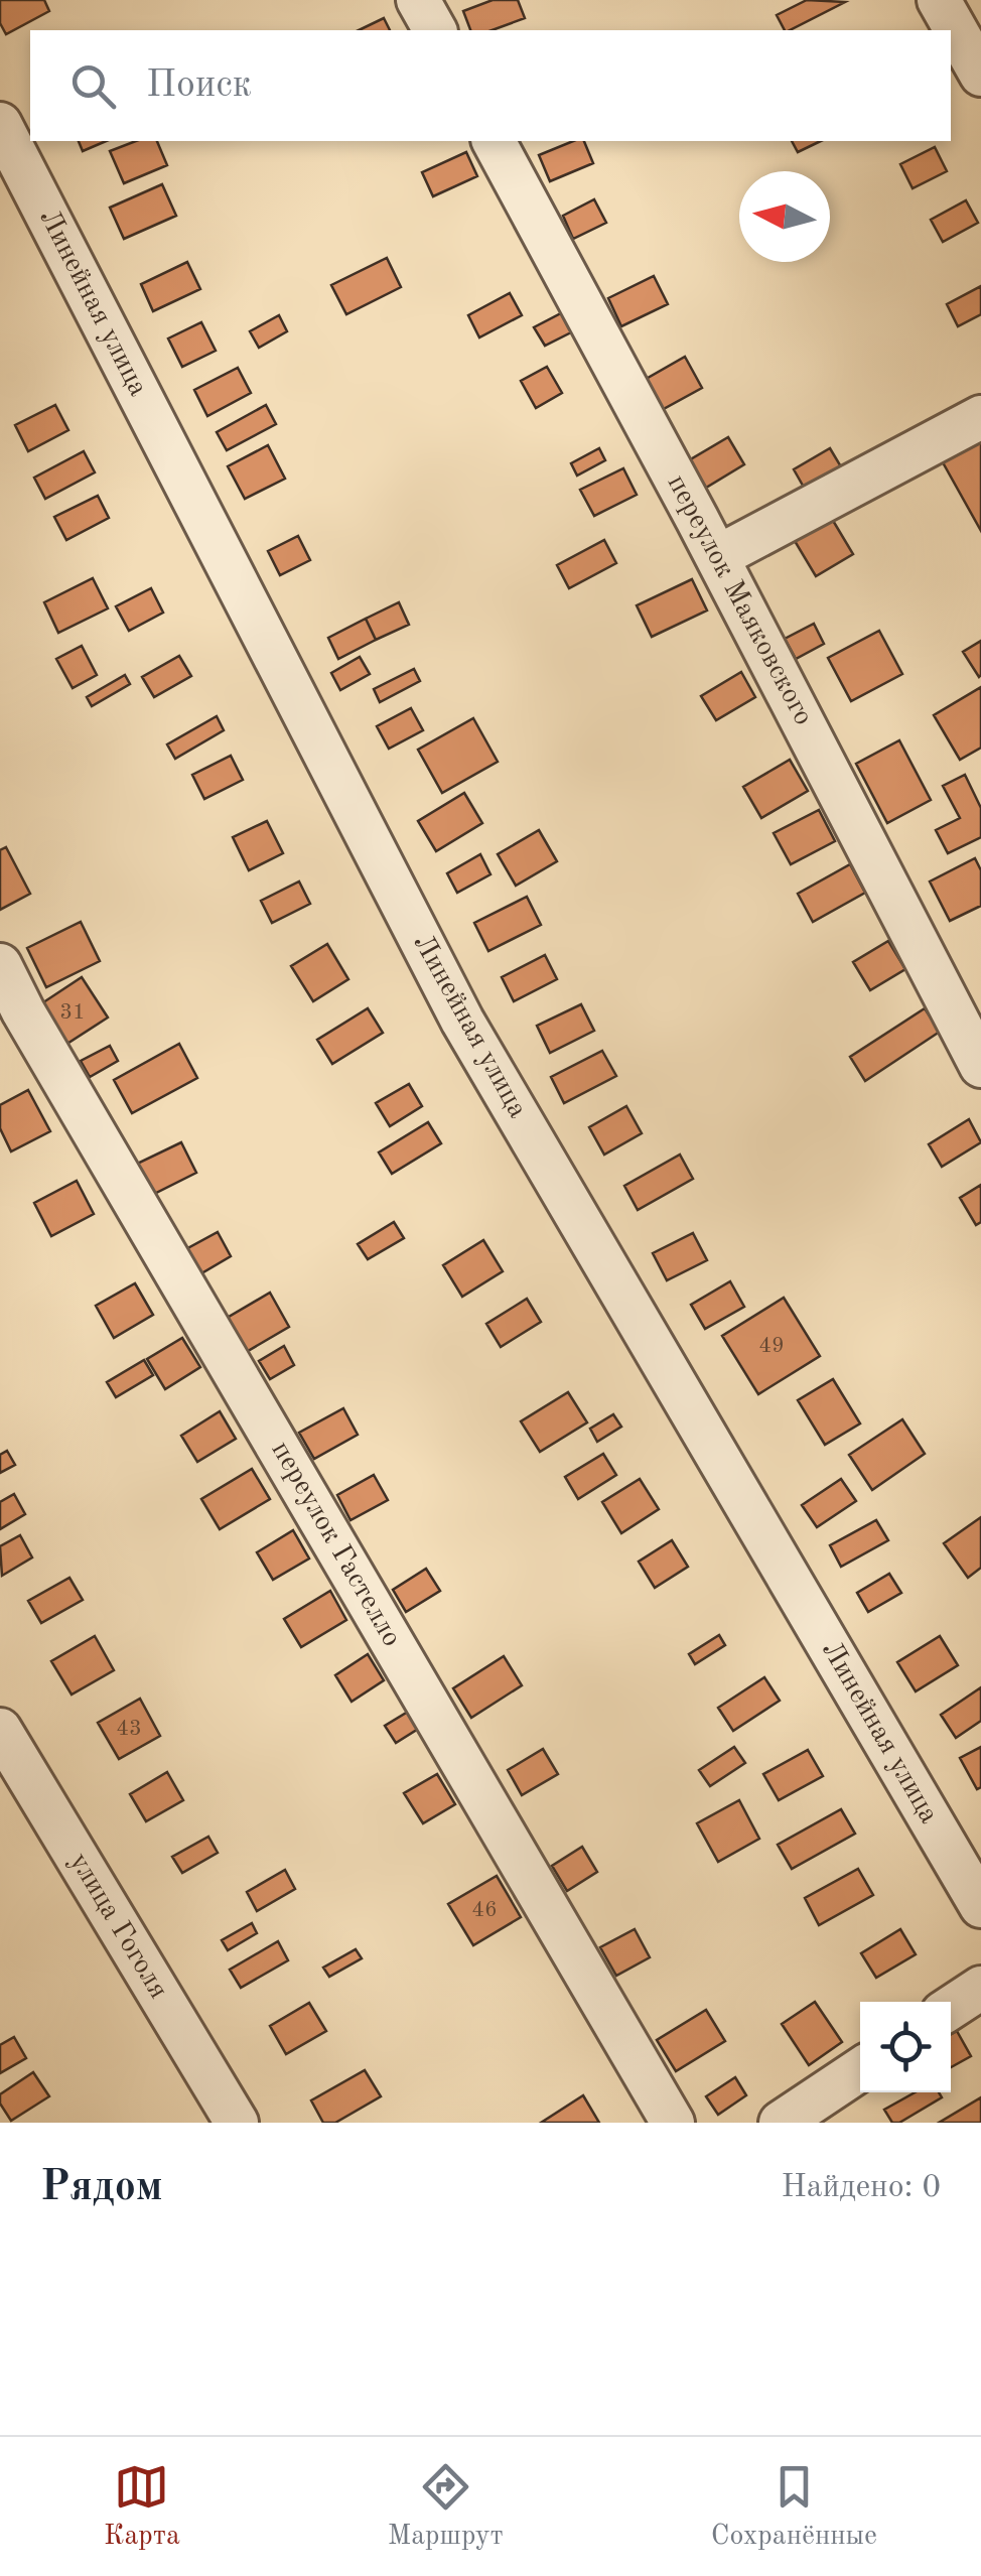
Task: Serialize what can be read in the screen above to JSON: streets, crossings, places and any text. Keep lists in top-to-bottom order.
{
  "streets": {
    "street": [
      "Линейная улица",
      "переулок Маяковского",
      "переулок Гастелло",
      "улица Гоголя"
    ]
  },
  "house_numbers": [
    "31",
    "49",
    "43",
    "46"
  ],
  "north": "left",
  "page": {
    "search": "Поиск",
    "heading": ["Рядом", "Найдено: 0"],
    "nav": ["Карта", "Маршрут", "Сохранённые"]
  }
}
